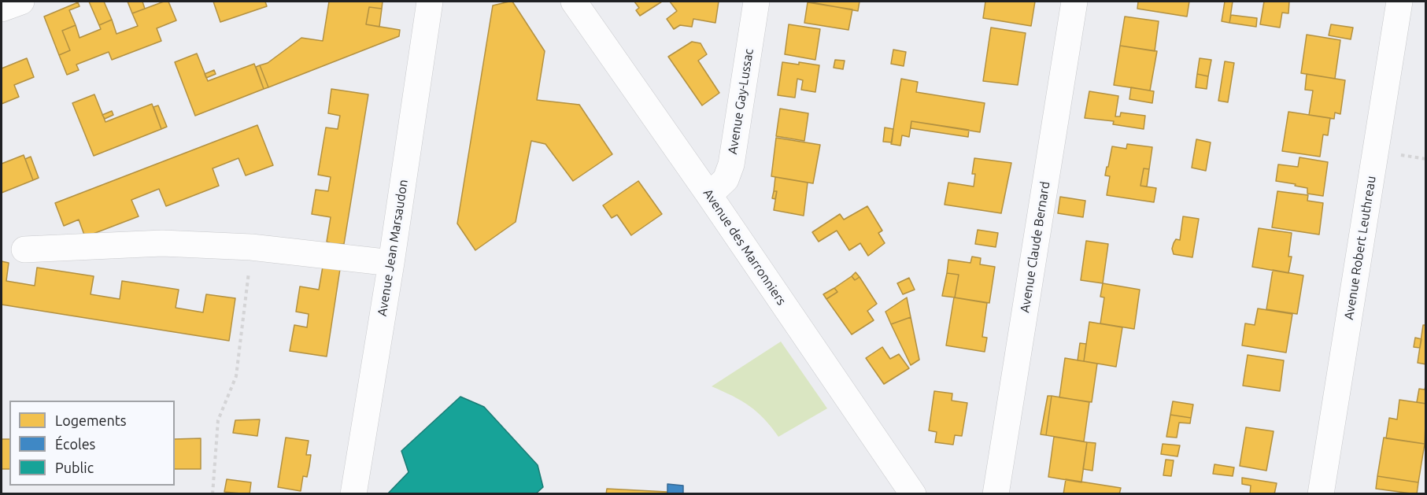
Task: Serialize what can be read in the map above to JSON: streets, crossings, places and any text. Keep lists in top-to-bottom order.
{
  "streets": {
    "street": [
      "Avenue Gay-Lussac",
      "Avenue des Marronniers",
      "Avenue Claude Bernard",
      "Avenue Jean Marsaudon",
      "Avenue Robert Leuthreau"
    ]
  },
  "crossings": [
    ["Avenue Gay-Lussac", "Avenue des Marronniers"]
  ],
  "legend": ["Logements", "Écoles", "Public"]
}
